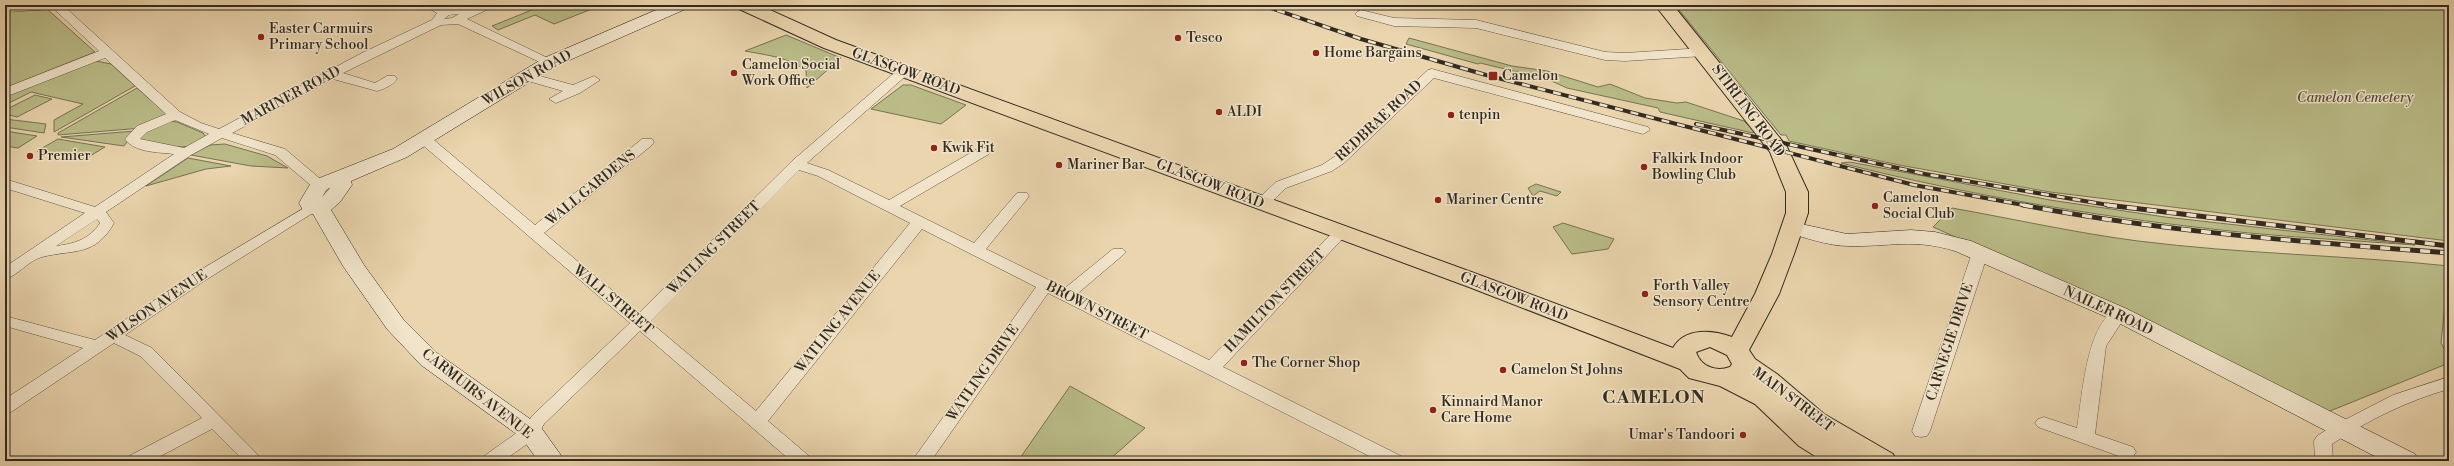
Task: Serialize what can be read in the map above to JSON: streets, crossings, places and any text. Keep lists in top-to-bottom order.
{
  "streets": {
    "main road": ["GLASGOW ROAD", "STIRLING ROAD", "MAIN STREET"],
    "street": [
      "WILSON ROAD",
      "MARINER ROAD",
      "REDBRAE ROAD",
      "WALL GARDENS",
      "WATLING STREET",
      "WALL STREET",
      "HAMILTON STREET",
      "WILSON AVENUE",
      "BROWN STREET",
      "NAILER ROAD",
      "WATLING AVENUE",
      "CARNEGIE DRIVE",
      "WATLING DRIVE",
      "CARMUIRS AVENUE"
    ]
  },
  "crossings": [
    ["GLASGOW ROAD", "REDBRAE ROAD"],
    ["GLASGOW ROAD", "WATLING STREET"],
    ["GLASGOW ROAD", "HAMILTON STREET"],
    ["WILSON ROAD", "WALL STREET"],
    ["STIRLING ROAD", "NAILER ROAD"],
    ["STIRLING ROAD", "MAIN STREET"],
    ["WALL GARDENS", "WALL STREET"],
    ["WATLING STREET", "WALL STREET"],
    ["WATLING STREET", "BROWN STREET"],
    ["WATLING STREET", "CARMUIRS AVENUE"],
    ["WALL STREET", "WATLING AVENUE"],
    ["HAMILTON STREET", "BROWN STREET"],
    ["WILSON AVENUE", "CARMUIRS AVENUE"],
    ["BROWN STREET", "WATLING AVENUE"],
    ["BROWN STREET", "WATLING DRIVE"],
    ["NAILER ROAD", "CARNEGIE DRIVE"]
  ],
  "districts": ["CAMELON"],
  "parks": ["Camelon Cemetery"],
  "places": {
    "other": [
      "Easter Carmuirs Primary School",
      "Tesco",
      "Home Bargains",
      "Camelon Social Work Office",
      "ALDI",
      "tenpin",
      "Kwik Fit",
      "Premier",
      "Mariner Bar",
      "Falkirk Indoor Bowling Club",
      "Mariner Centre",
      "Camelon Social Club",
      "Forth Valley Sensory Centre",
      "The Corner Shop",
      "Camelon St Johns",
      "Kinnaird Manor Care Home",
      "Umar's Tandoori"
    ],
    "transit": ["Camelon"]
  }
}
